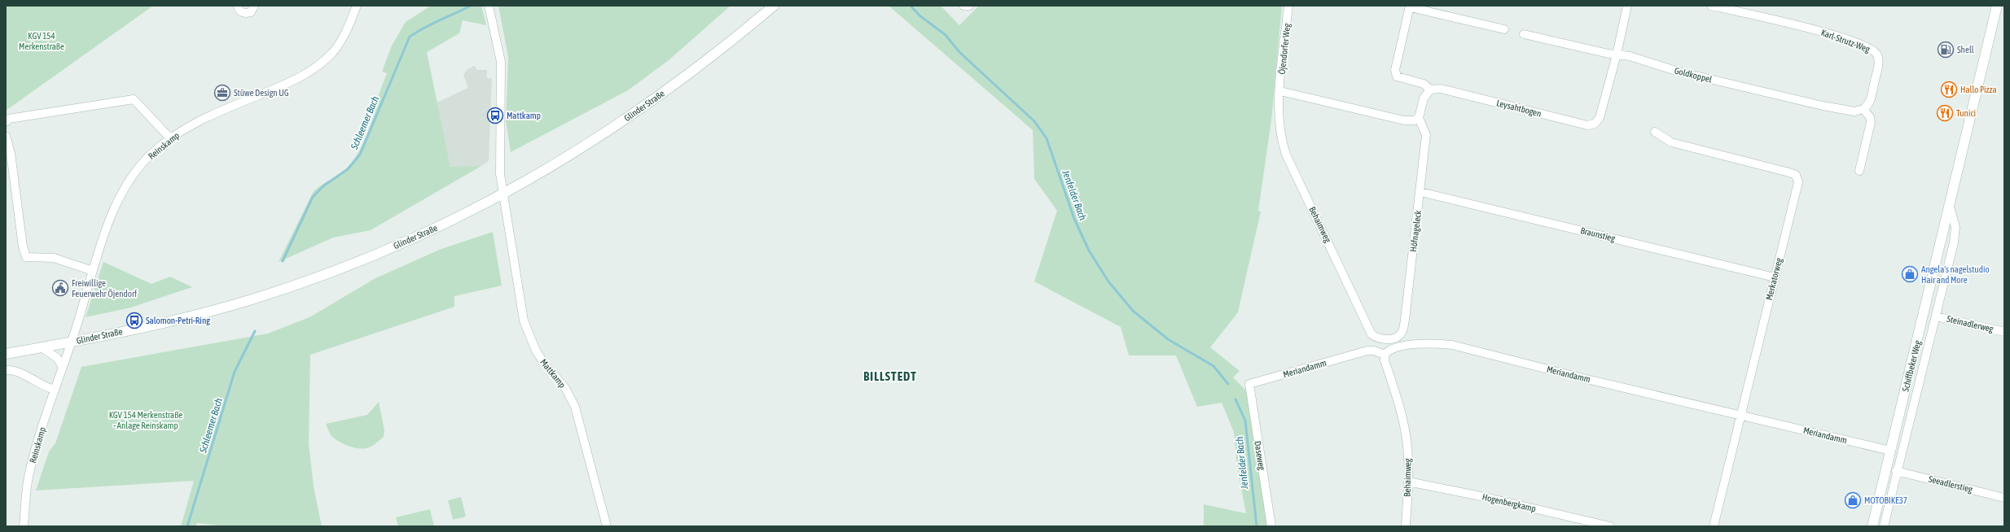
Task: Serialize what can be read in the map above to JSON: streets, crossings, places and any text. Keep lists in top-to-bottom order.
{
  "streets": {
    "main road": ["Glinder Straße", "Schiffbeker Weg"],
    "street": [
      "Karl-Strutz-Weg",
      "Öjendorfer Weg",
      "Goldkoppel",
      "Leysahtbogen",
      "Reinskamp",
      "Behaimweg",
      "Höfnageleck",
      "Braunstieg",
      "Merkatorweg",
      "Steinadlerweg",
      "Meriandamm",
      "Mattkamp",
      "Daseweg",
      "Seeadlerstieg",
      "Hogenbergkamp"
    ]
  },
  "crossings": [
    ["Karl-Strutz-Weg", "Goldkoppel"],
    ["Öjendorfer Weg", "Behaimweg"],
    ["Goldkoppel", "Leysahtbogen"],
    ["Glinder Straße", "Reinskamp"],
    ["Glinder Straße", "Mattkamp"],
    ["Behaimweg", "Höfnageleck"],
    ["Behaimweg", "Meriandamm"],
    ["Behaimweg", "Hogenbergkamp"],
    ["Höfnageleck", "Braunstieg"],
    ["Braunstieg", "Merkatorweg"],
    ["Merkatorweg", "Meriandamm"],
    ["Steinadlerweg", "Schiffbeker Weg"],
    ["Schiffbeker Weg", "Meriandamm"],
    ["Schiffbeker Weg", "Seeadlerstieg"],
    ["Meriandamm", "Daseweg"]
  ],
  "districts": ["BILLSTEDT"],
  "water": ["Schleemer Bach", "Jenfelder Bach"],
  "parks": ["KGV 154 Merkenstraße", "KGV 154 Merkenstraße - Anlage Reinskamp"],
  "places": {
    "fuel station": ["Shell"],
    "restaurant": ["Hallo Pizza", "Tunici"],
    "office": ["Stüwe Design UG"],
    "bus stop": ["Mattkamp", "Salomon-Petri-Ring"],
    "shop": ["Angela's nagelstudio Hair and More", "MOTOBIKE37"],
    "public building": ["Freiwillige Feuerwehr Öjendorf"]
  }
}
